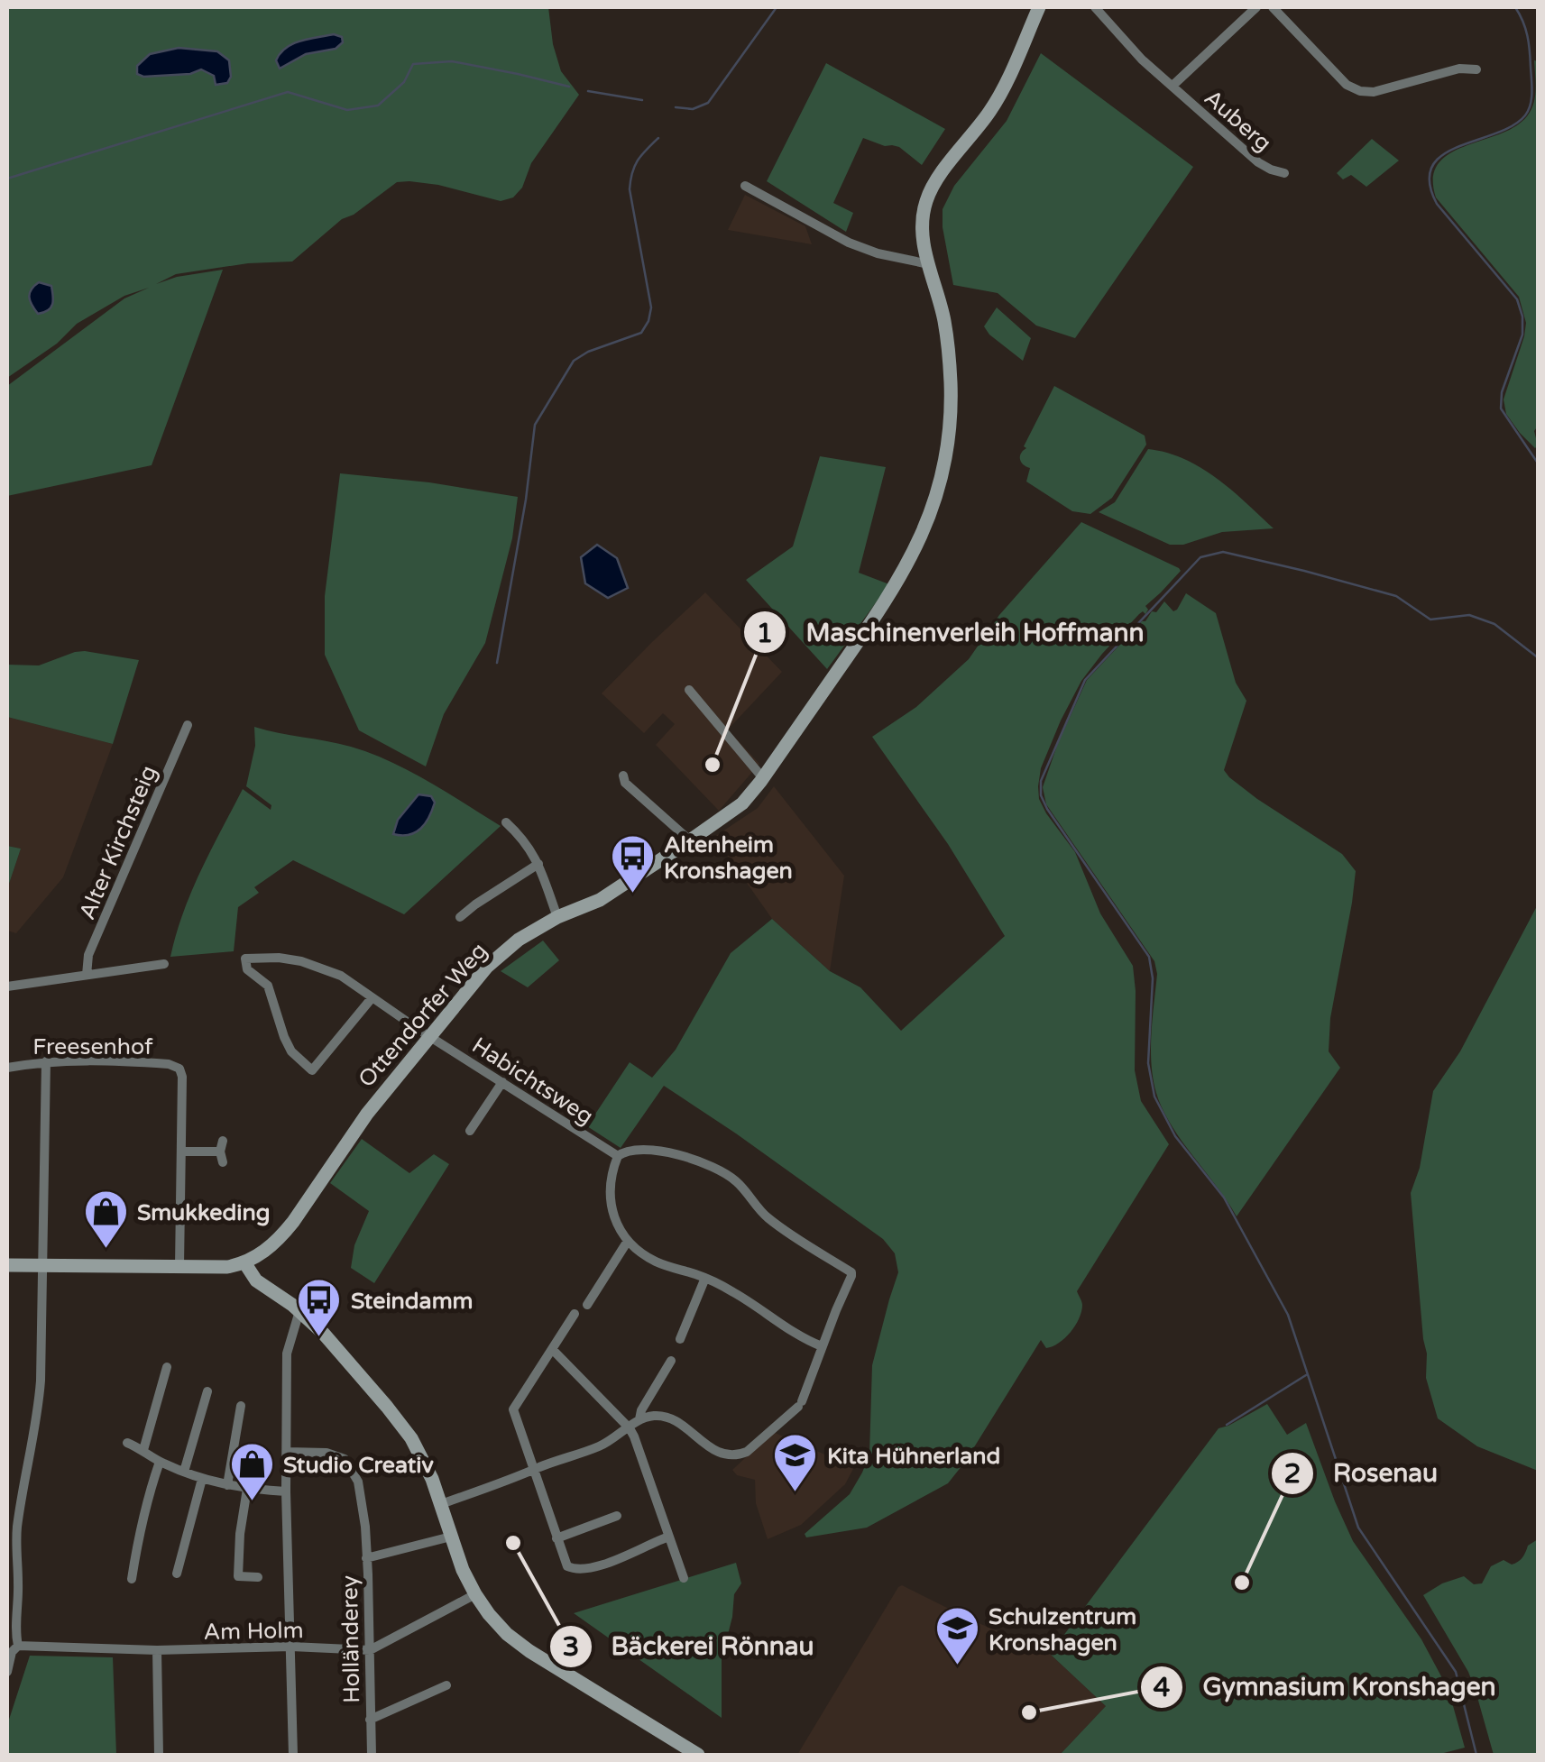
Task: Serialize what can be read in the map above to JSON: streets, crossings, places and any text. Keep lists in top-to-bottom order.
{
  "streets": {
    "main road": ["Ottendorfer Weg"],
    "street": [
      "Auberg",
      "Alter Kirchsteig",
      "Freesenhof",
      "Habichtsweg",
      "Am Holm",
      "Holländerey"
    ]
  },
  "crossings": [
    ["Ottendorfer Weg", "Habichtsweg"],
    ["Am Holm", "Holländerey"]
  ],
  "places": {
    "other": [
      "Maschinenverleih Hoffmann",
      "Bäckerei Rönnau",
      "Rosenau",
      "Gymnasium Kronshagen"
    ],
    "bus stop": ["Altenheim Kronshagen", "Steindamm"],
    "shop": ["Smukkeding", "Studio Creativ"],
    "school or university": ["Kita Hühnerland", "Schulzentrum Kronshagen"]
  }
}
